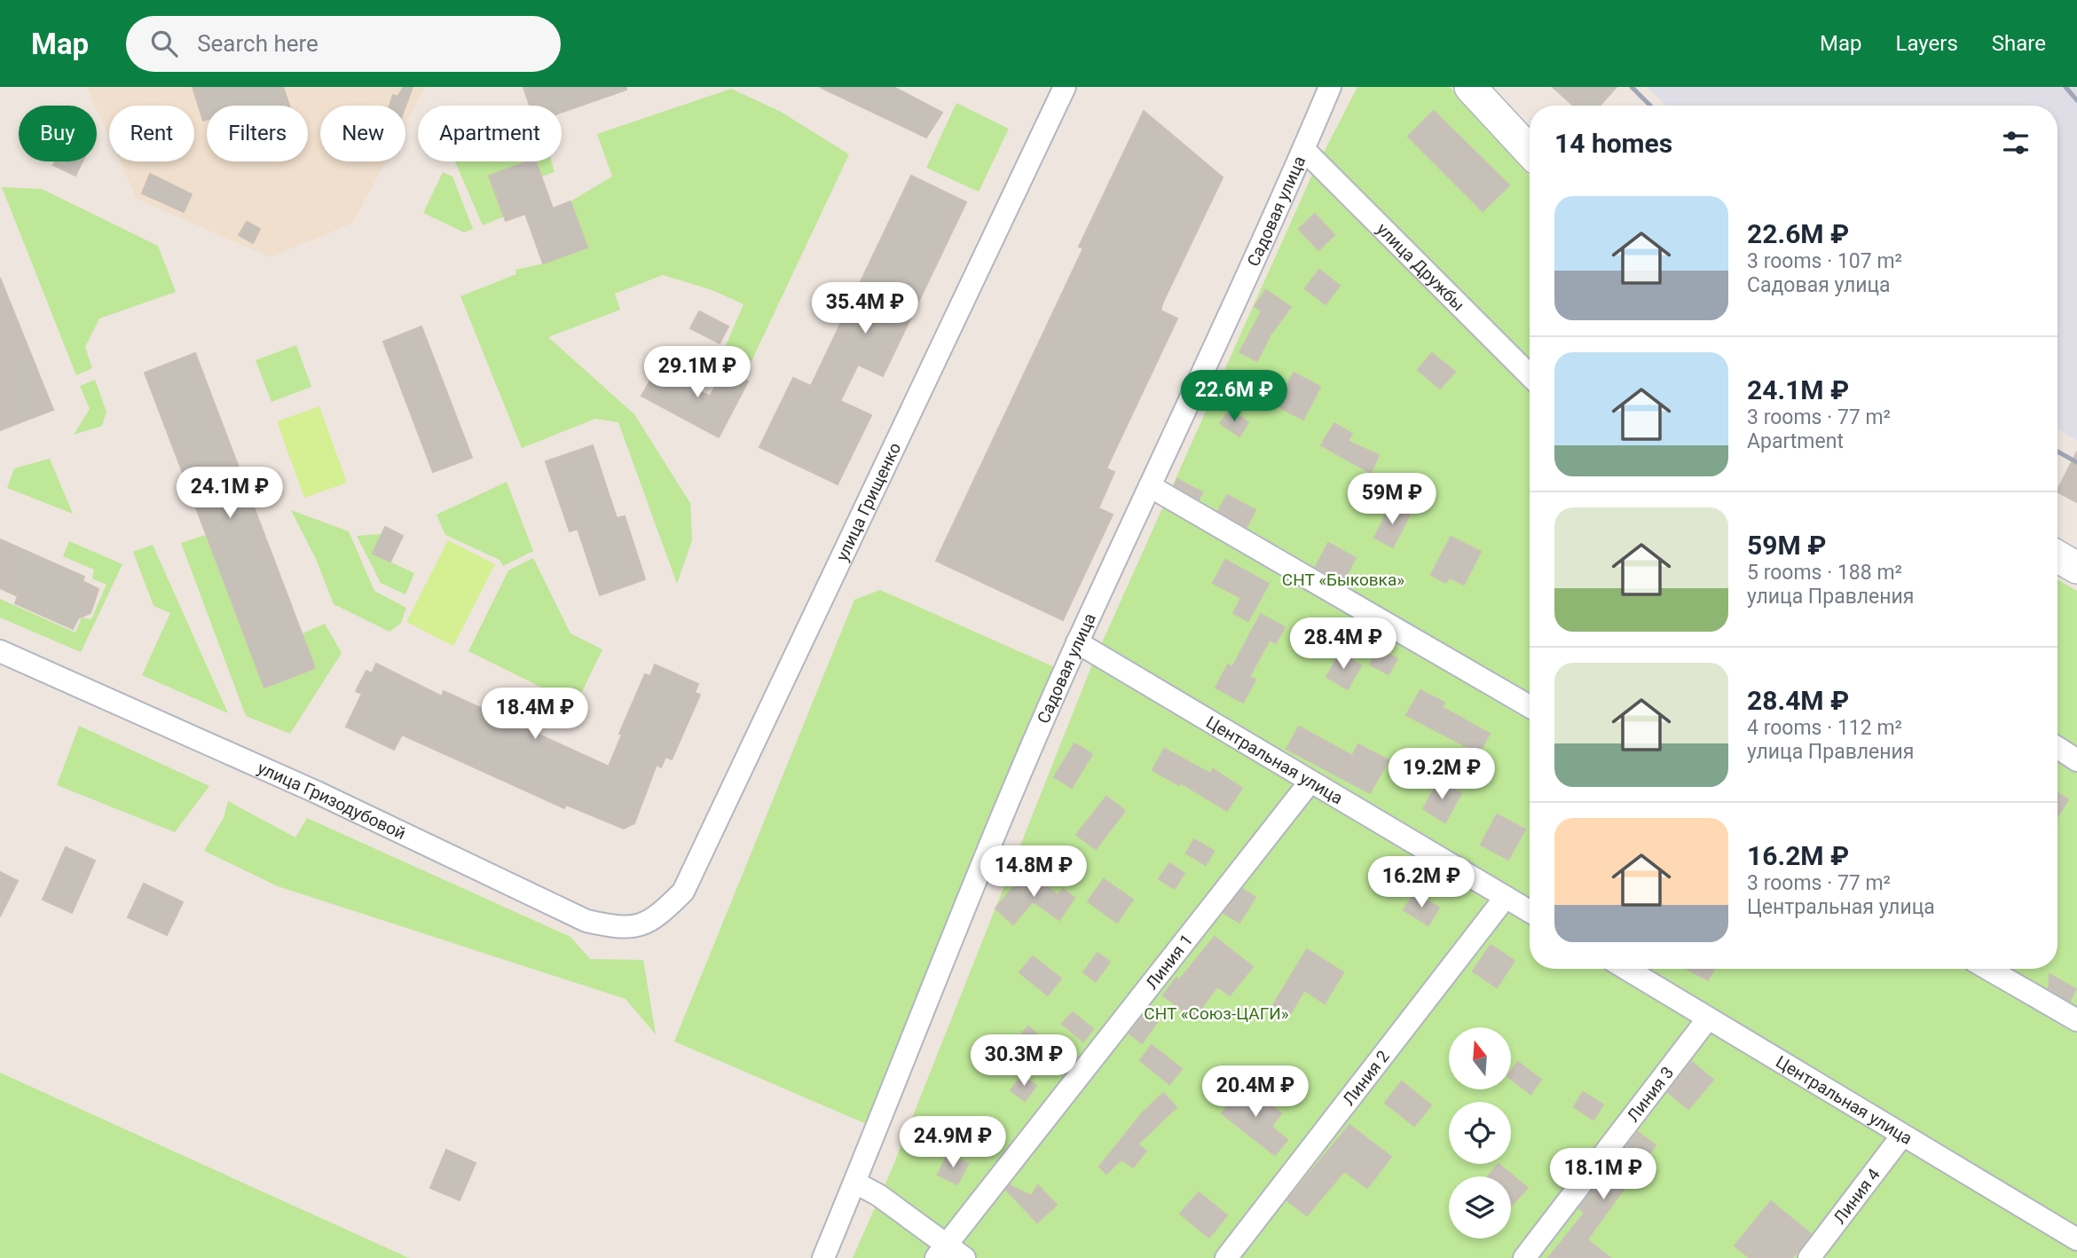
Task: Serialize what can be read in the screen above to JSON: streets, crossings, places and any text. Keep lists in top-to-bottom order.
{
  "streets": {
    "street": [
      "Садовая улица",
      "улица Дружбы",
      "улица Грищенко",
      "Центральная улица",
      "улица Гризодубовой",
      "Линия 1",
      "Линия 2",
      "Линия 3",
      "Линия 4"
    ]
  },
  "crossings": [
    ["Садовая улица", "улица Дружбы"],
    ["Садовая улица", "Центральная улица"],
    ["улица Грищенко", "улица Гризодубовой"],
    ["Центральная улица", "Линия 1"],
    ["Центральная улица", "Линия 2"],
    ["Центральная улица", "Линия 3"],
    ["Центральная улица", "Линия 4"]
  ],
  "parks": ["СНТ «Быковка»", "СНТ «Союз-ЦАГИ»"],
  "north": "top",
  "page": {
    "header": "Map",
    "search": "Search here",
    "nav": ["Map", "Layers", "Share"],
    "chip": [
      "Buy",
      "Rent",
      "Filters",
      "New",
      "Apartment"
    ],
    "heading": "14 homes",
    "list": [
      {
        "name": "22.6M ₽",
        "note": "3 rooms · 107 m² · Садовая улица"
      },
      {
        "name": "24.1M ₽",
        "note": "3 rooms · 77 m² · Apartment"
      },
      {
        "name": "59M ₽",
        "note": "5 rooms · 188 m² · улица Правления"
      },
      {
        "name": "28.4M ₽",
        "note": "4 rooms · 112 m² · улица Правления"
      },
      {
        "name": "16.2M ₽",
        "note": "3 rooms · 77 m² · Центральная улица"
      }
    ],
    "price": [
      "35.4M ₽",
      "29.1M ₽",
      "22.6M ₽",
      "24.1M ₽",
      "59M ₽",
      "28.4M ₽",
      "18.4M ₽",
      "19.2M ₽",
      "14.8M ₽",
      "16.2M ₽",
      "30.3M ₽",
      "20.4M ₽",
      "24.9M ₽",
      "18.1M ₽"
    ]
  }
}
